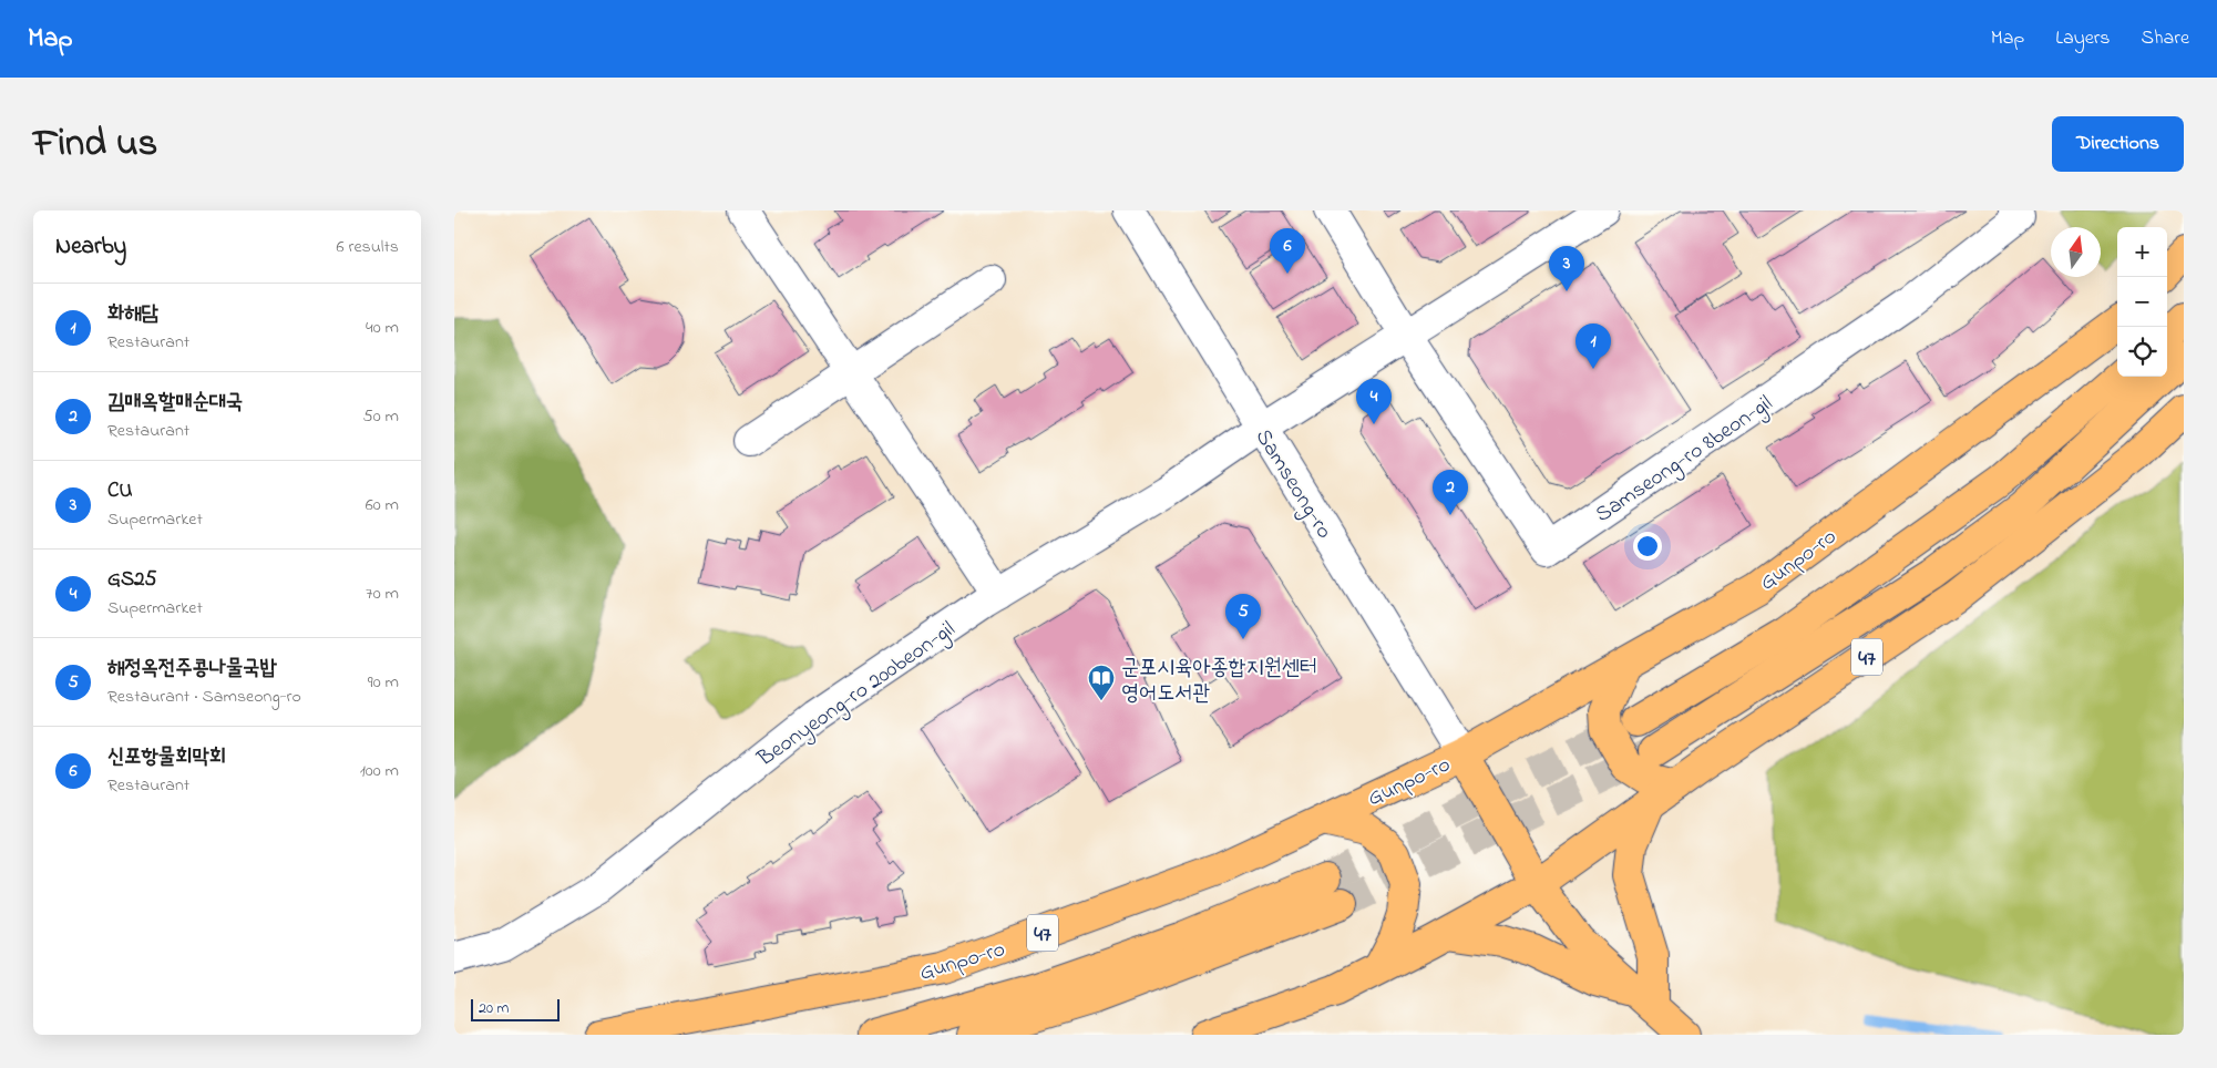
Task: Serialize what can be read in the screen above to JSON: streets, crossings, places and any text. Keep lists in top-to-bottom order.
{
  "streets": {
    "main road": ["Gunpo-ro", "47"],
    "street": ["Samseong-ro 8beon-gil", "Samseong-ro", "Beonyeong-ro 200beon-gil"]
  },
  "crossings": [
    ["Samseong-ro", "Gunpo-ro"],
    ["Samseong-ro", "Beonyeong-ro 200beon-gil"]
  ],
  "places": {
    "library": ["군포시육아종합지원센터 영어도서관"]
  },
  "scale_bar": "20 m",
  "north": "top",
  "page": {
    "header": "Map",
    "nav": ["Map", "Layers", "Share"],
    "title": "Find us",
    "buttons": "Directions",
    "heading": ["Nearby", "6 results"],
    "map_buttons": ["+", "−"],
    "pins": [
      "6",
      "3",
      "1",
      "4",
      "2",
      "5"
    ],
    "list": [
      {
        "mark": "1",
        "name": "화해담",
        "note": "Restaurant",
        "value": "40 m"
      },
      {
        "mark": "2",
        "name": "김매옥할매순대국",
        "note": "Restaurant",
        "value": "50 m"
      },
      {
        "mark": "3",
        "name": "CU",
        "note": "Supermarket",
        "value": "60 m"
      },
      {
        "mark": "4",
        "name": "GS25",
        "note": "Supermarket",
        "value": "70 m"
      },
      {
        "mark": "5",
        "name": "해정옥전주콩나물국밥",
        "note": "Restaurant · Samseong-ro",
        "value": "90 m"
      },
      {
        "mark": "6",
        "name": "신포항물회막회",
        "note": "Restaurant",
        "value": "100 m"
      }
    ],
    "scale": "20 m"
  }
}
